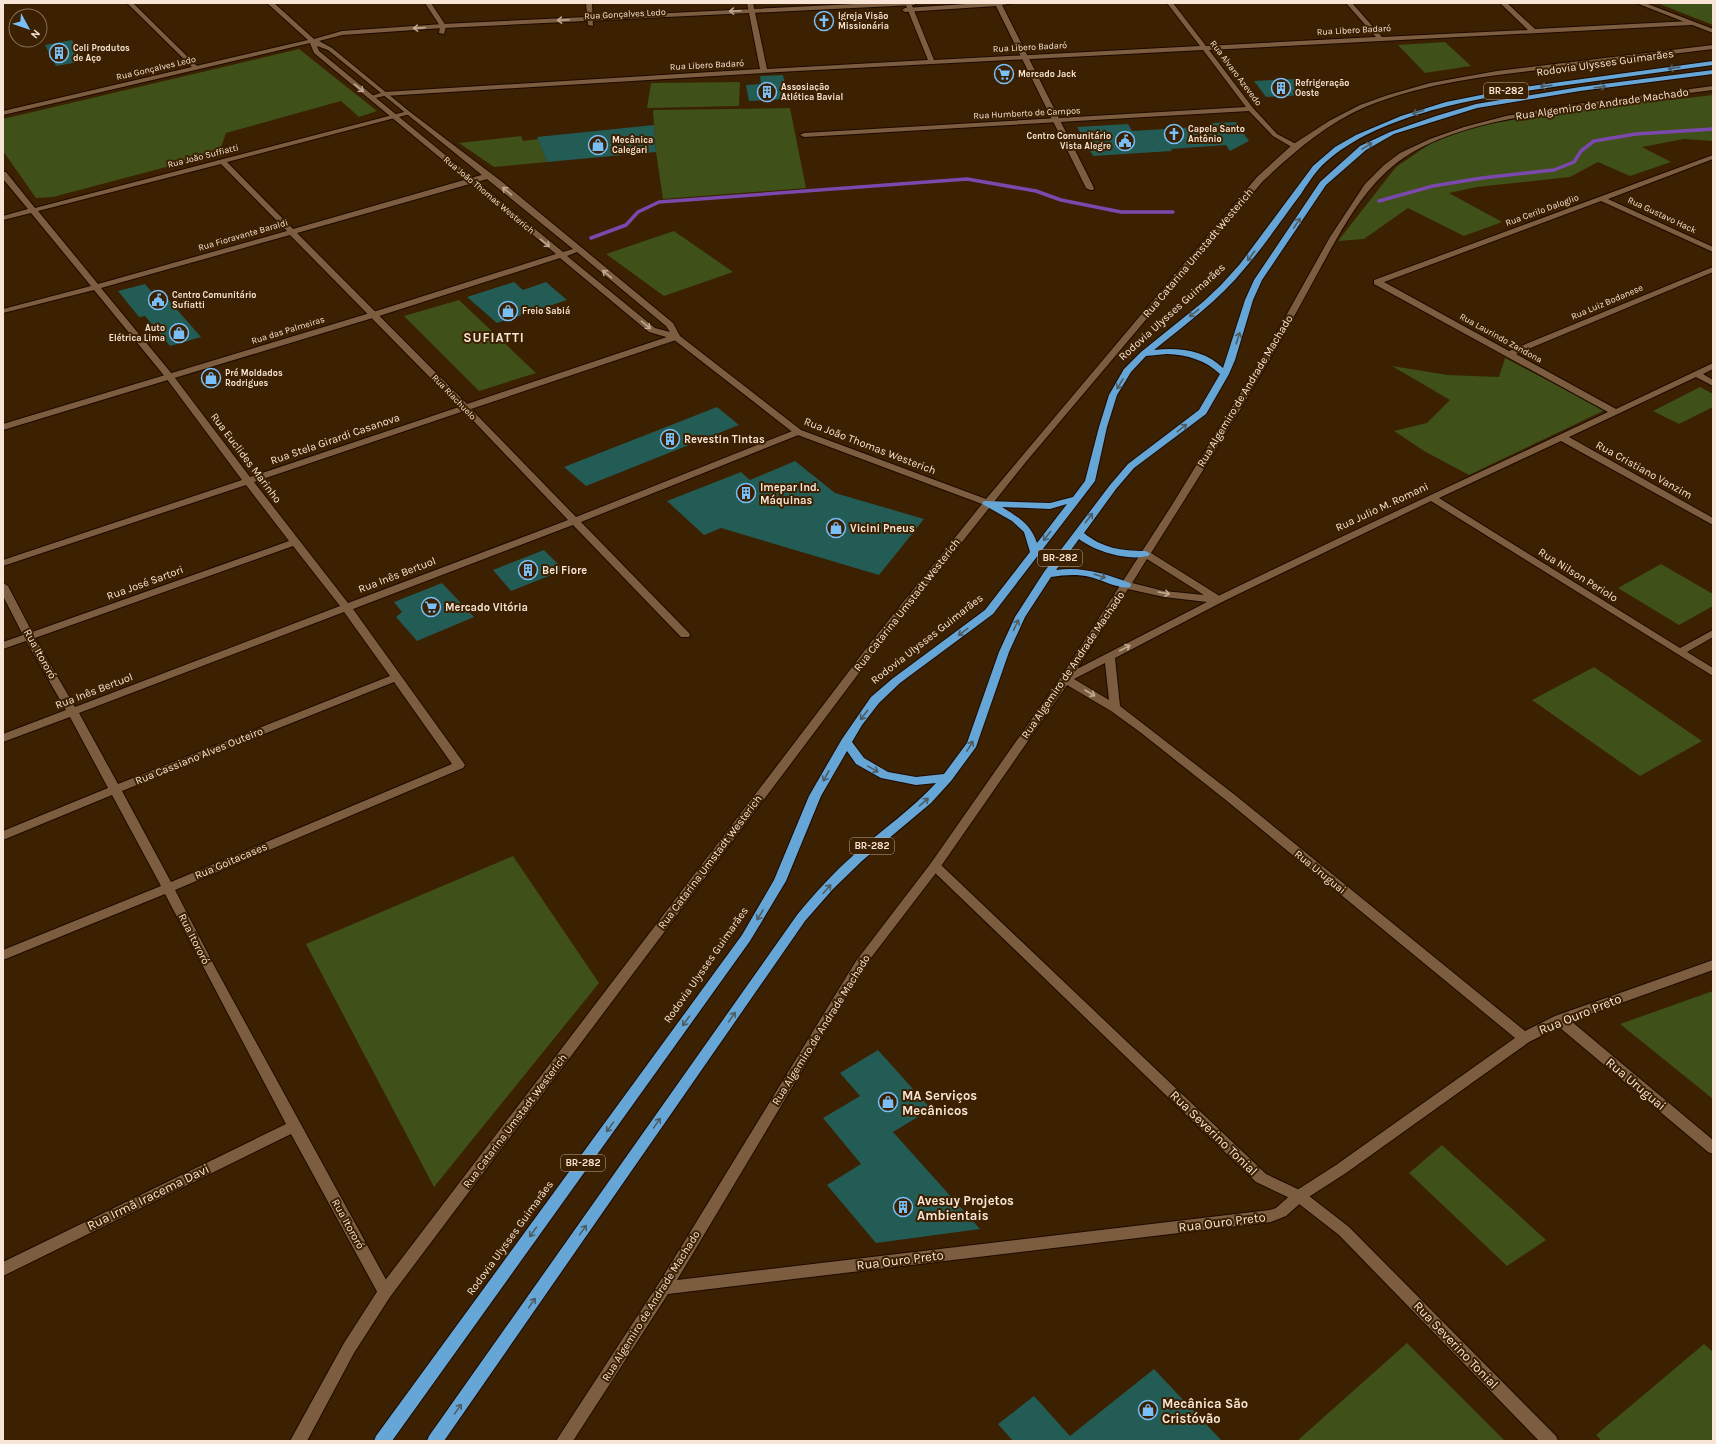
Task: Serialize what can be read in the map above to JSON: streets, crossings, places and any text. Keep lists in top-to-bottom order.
{
  "streets": {
    "highway": ["Rodovia Ulysses Guimarães", "BR-282"],
    "street": [
      "Rua Gonçalves Ledo",
      "Rua Libero Badaró",
      "Rua Alvaro Azevedo",
      "Rua Algemiro de Andrade Machado",
      "Rua Humberto de Campos",
      "Rua João Suffiatti",
      "Rua João Thomas Westerich",
      "Rua Cerilo Daloglio",
      "Rua Gustavo Hack",
      "Rua Fioravante Baraldi",
      "Rua Catarina Umstadt Westerich",
      "Rua Luiz Bodanese",
      "Rua das Palmeiras",
      "Rua Laurindo Zandona",
      "Rua Riachuelo",
      "Rua Stela Girardi Casanova",
      "Rua Euclides Marinho",
      "Rua Cristiano Vanzim",
      "Rua Julio M. Romani",
      "Rua Inês Bertuol",
      "Rua Nilson Periolo",
      "Rua José Sartori",
      "Rua Itororó",
      "Rua Cassiano Alves Outeiro",
      "Rua Goitacases",
      "Rua Uruguai",
      "Rua Ouro Preto",
      "Rua Severino Tonial",
      "Rua Irmã Iracema Davi"
    ]
  },
  "crossings": [
    ["Rua Gonçalves Ledo", "Rua João Thomas Westerich"],
    ["Rua Libero Badaró", "Rua Alvaro Azevedo"],
    ["Rua Libero Badaró", "Rua João Thomas Westerich"],
    ["Rua Alvaro Azevedo", "Rua Humberto de Campos"],
    ["Rua Alvaro Azevedo", "Rua Catarina Umstadt Westerich"],
    ["Rua Algemiro de Andrade Machado", "Rua Julio M. Romani"],
    ["Rua Algemiro de Andrade Machado", "Rua Uruguai"],
    ["Rua Algemiro de Andrade Machado", "Rua Ouro Preto"],
    ["Rua Algemiro de Andrade Machado", "Rua Severino Tonial"],
    ["Rua João Suffiatti", "Rua João Thomas Westerich"],
    ["Rua João Suffiatti", "Rua Riachuelo"],
    ["Rua João Suffiatti", "Rua Euclides Marinho"],
    ["Rua João Thomas Westerich", "Rua Fioravante Baraldi"],
    ["Rua João Thomas Westerich", "Rua Catarina Umstadt Westerich"],
    ["Rua João Thomas Westerich", "Rua das Palmeiras"],
    ["Rua João Thomas Westerich", "Rua Stela Girardi Casanova"],
    ["Rua João Thomas Westerich", "Rua Inês Bertuol"],
    ["Rua Cerilo Daloglio", "Rua Gustavo Hack"],
    ["Rua Cerilo Daloglio", "Rua Laurindo Zandona"],
    ["Rua Fioravante Baraldi", "Rua Riachuelo"],
    ["Rua Fioravante Baraldi", "Rua Euclides Marinho"],
    ["Rua Catarina Umstadt Westerich", "Rua Itororó"],
    ["Rua Luiz Bodanese", "Rua Laurindo Zandona"],
    ["Rua das Palmeiras", "Rua Riachuelo"],
    ["Rua das Palmeiras", "Rua Euclides Marinho"],
    ["Rua Laurindo Zandona", "Rua Julio M. Romani"],
    ["Rua Riachuelo", "Rua Stela Girardi Casanova"],
    ["Rua Riachuelo", "Rua Inês Bertuol"],
    ["Rua Stela Girardi Casanova", "Rua Euclides Marinho"],
    ["Rua Euclides Marinho", "Rua Inês Bertuol"],
    ["Rua Euclides Marinho", "Rua José Sartori"],
    ["Rua Euclides Marinho", "Rua Cassiano Alves Outeiro"],
    ["Rua Euclides Marinho", "Rua Goitacases"],
    ["Rua Cristiano Vanzim", "Rua Julio M. Romani"],
    ["Rua Julio M. Romani", "Rua Nilson Periolo"],
    ["Rua Julio M. Romani", "Rua Uruguai"],
    ["Rua Inês Bertuol", "Rua Itororó"],
    ["Rua José Sartori", "Rua Itororó"],
    ["Rua Itororó", "Rua Cassiano Alves Outeiro"],
    ["Rua Itororó", "Rua Goitacases"],
    ["Rua Itororó", "Rua Irmã Iracema Davi"],
    ["Rua Uruguai", "Rua Ouro Preto"],
    ["Rua Ouro Preto", "Rua Severino Tonial"]
  ],
  "districts": ["SUFIATTI"],
  "places": {
    "church": ["Igreja Visão Missionária", "Capela Santo Antônio"],
    "building": [
      "Celi Produtos de Aço",
      "Refrigeração Oeste",
      "Assosiação Atlética Bavial",
      "Revestin Tintas",
      "Imepar Ind. Máquinas",
      "Bel Fiore",
      "Avesuy Projetos Ambientais"
    ],
    "supermarket": ["Mercado Jack", "Mercado Vitória"],
    "public building": ["Centro Comunitário Vista Alegre", "Centro Comunitário Sufiatti"],
    "shop": [
      "Mecânica Calegari",
      "Freio Sabiá",
      "Auto Elétrica Lima",
      "Pré Moldados Rodrigues",
      "Vicini Pneus",
      "MA Serviços Mecânicos",
      "Mecânica São Cristóvão"
    ]
  },
  "north": "bottom right"
}
